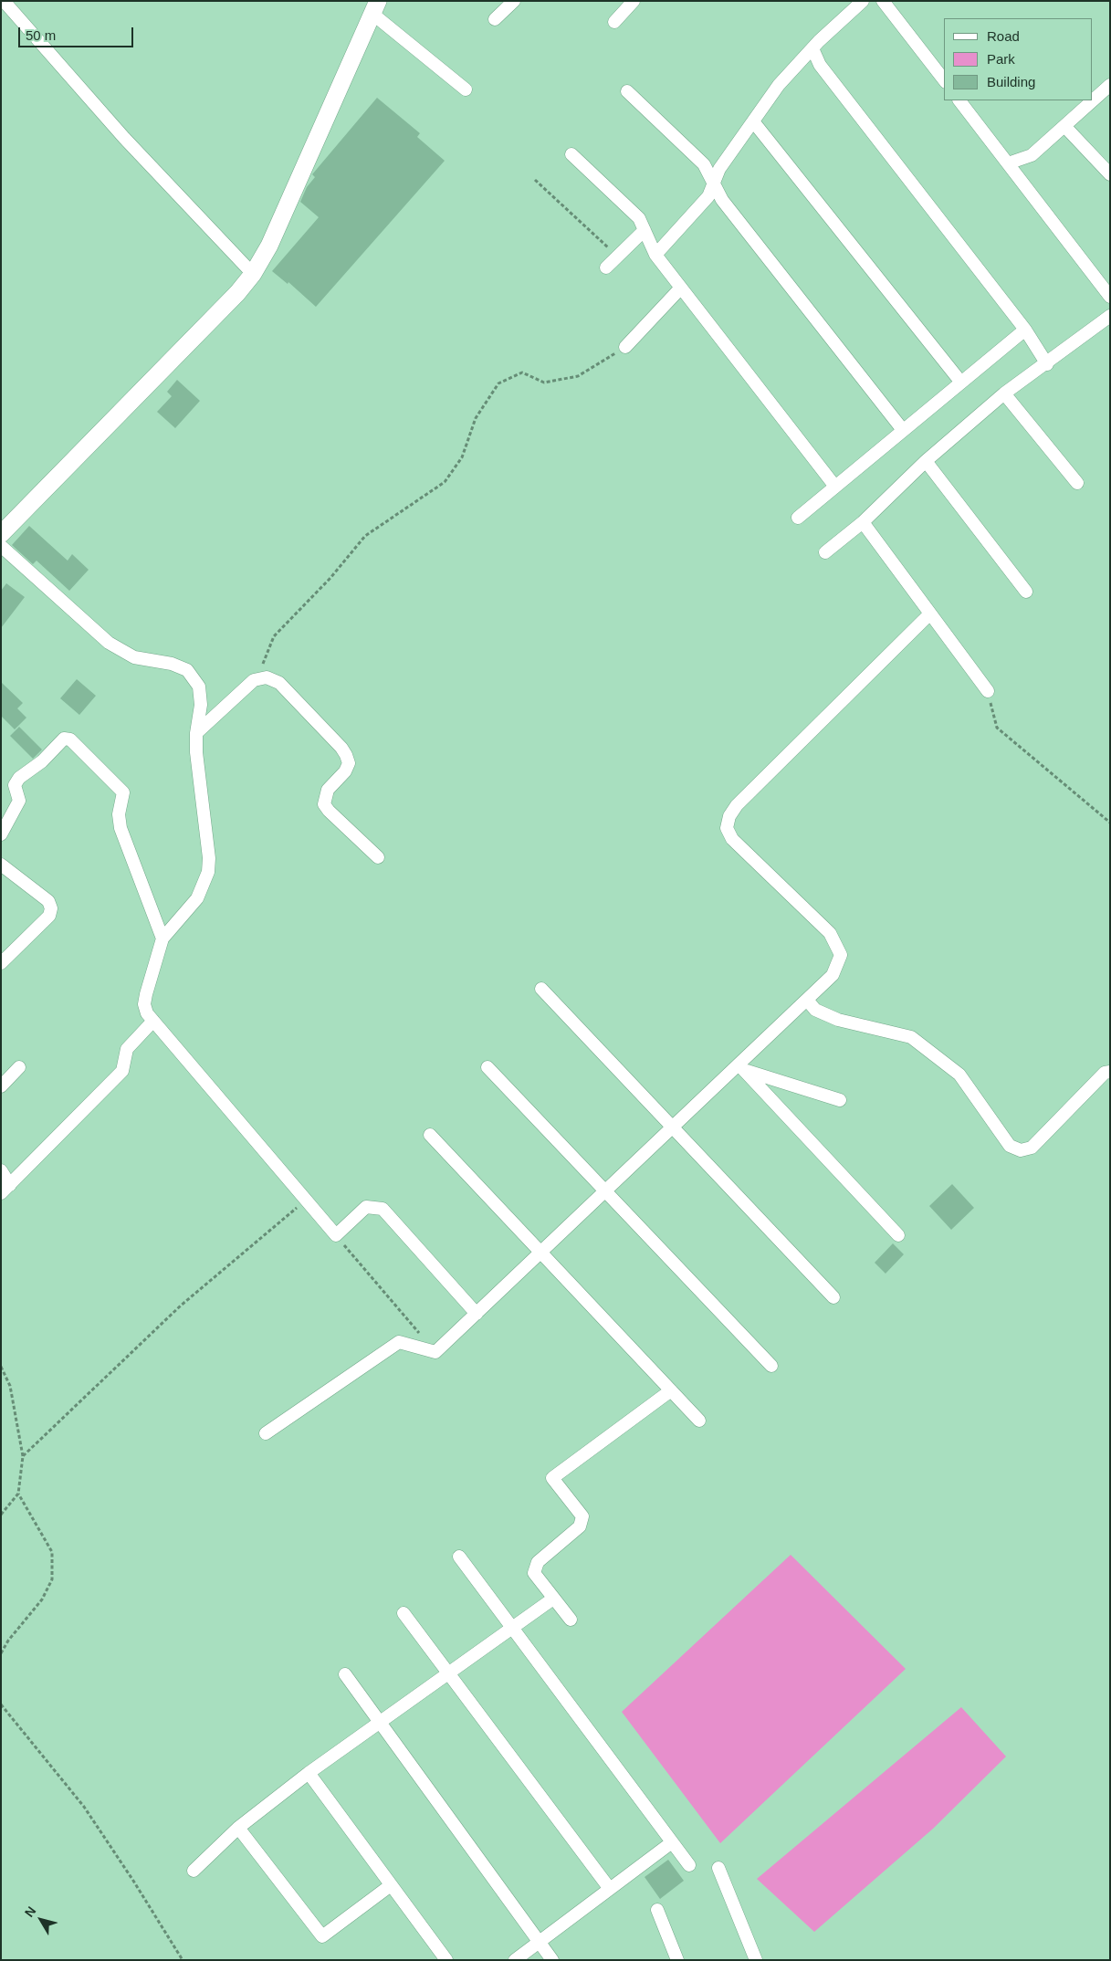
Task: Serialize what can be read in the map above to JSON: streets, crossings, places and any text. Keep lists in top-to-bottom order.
{
  "legend": ["Road", "Park", "Building"],
  "scale_bar": "50 m",
  "north": "top left"
}
